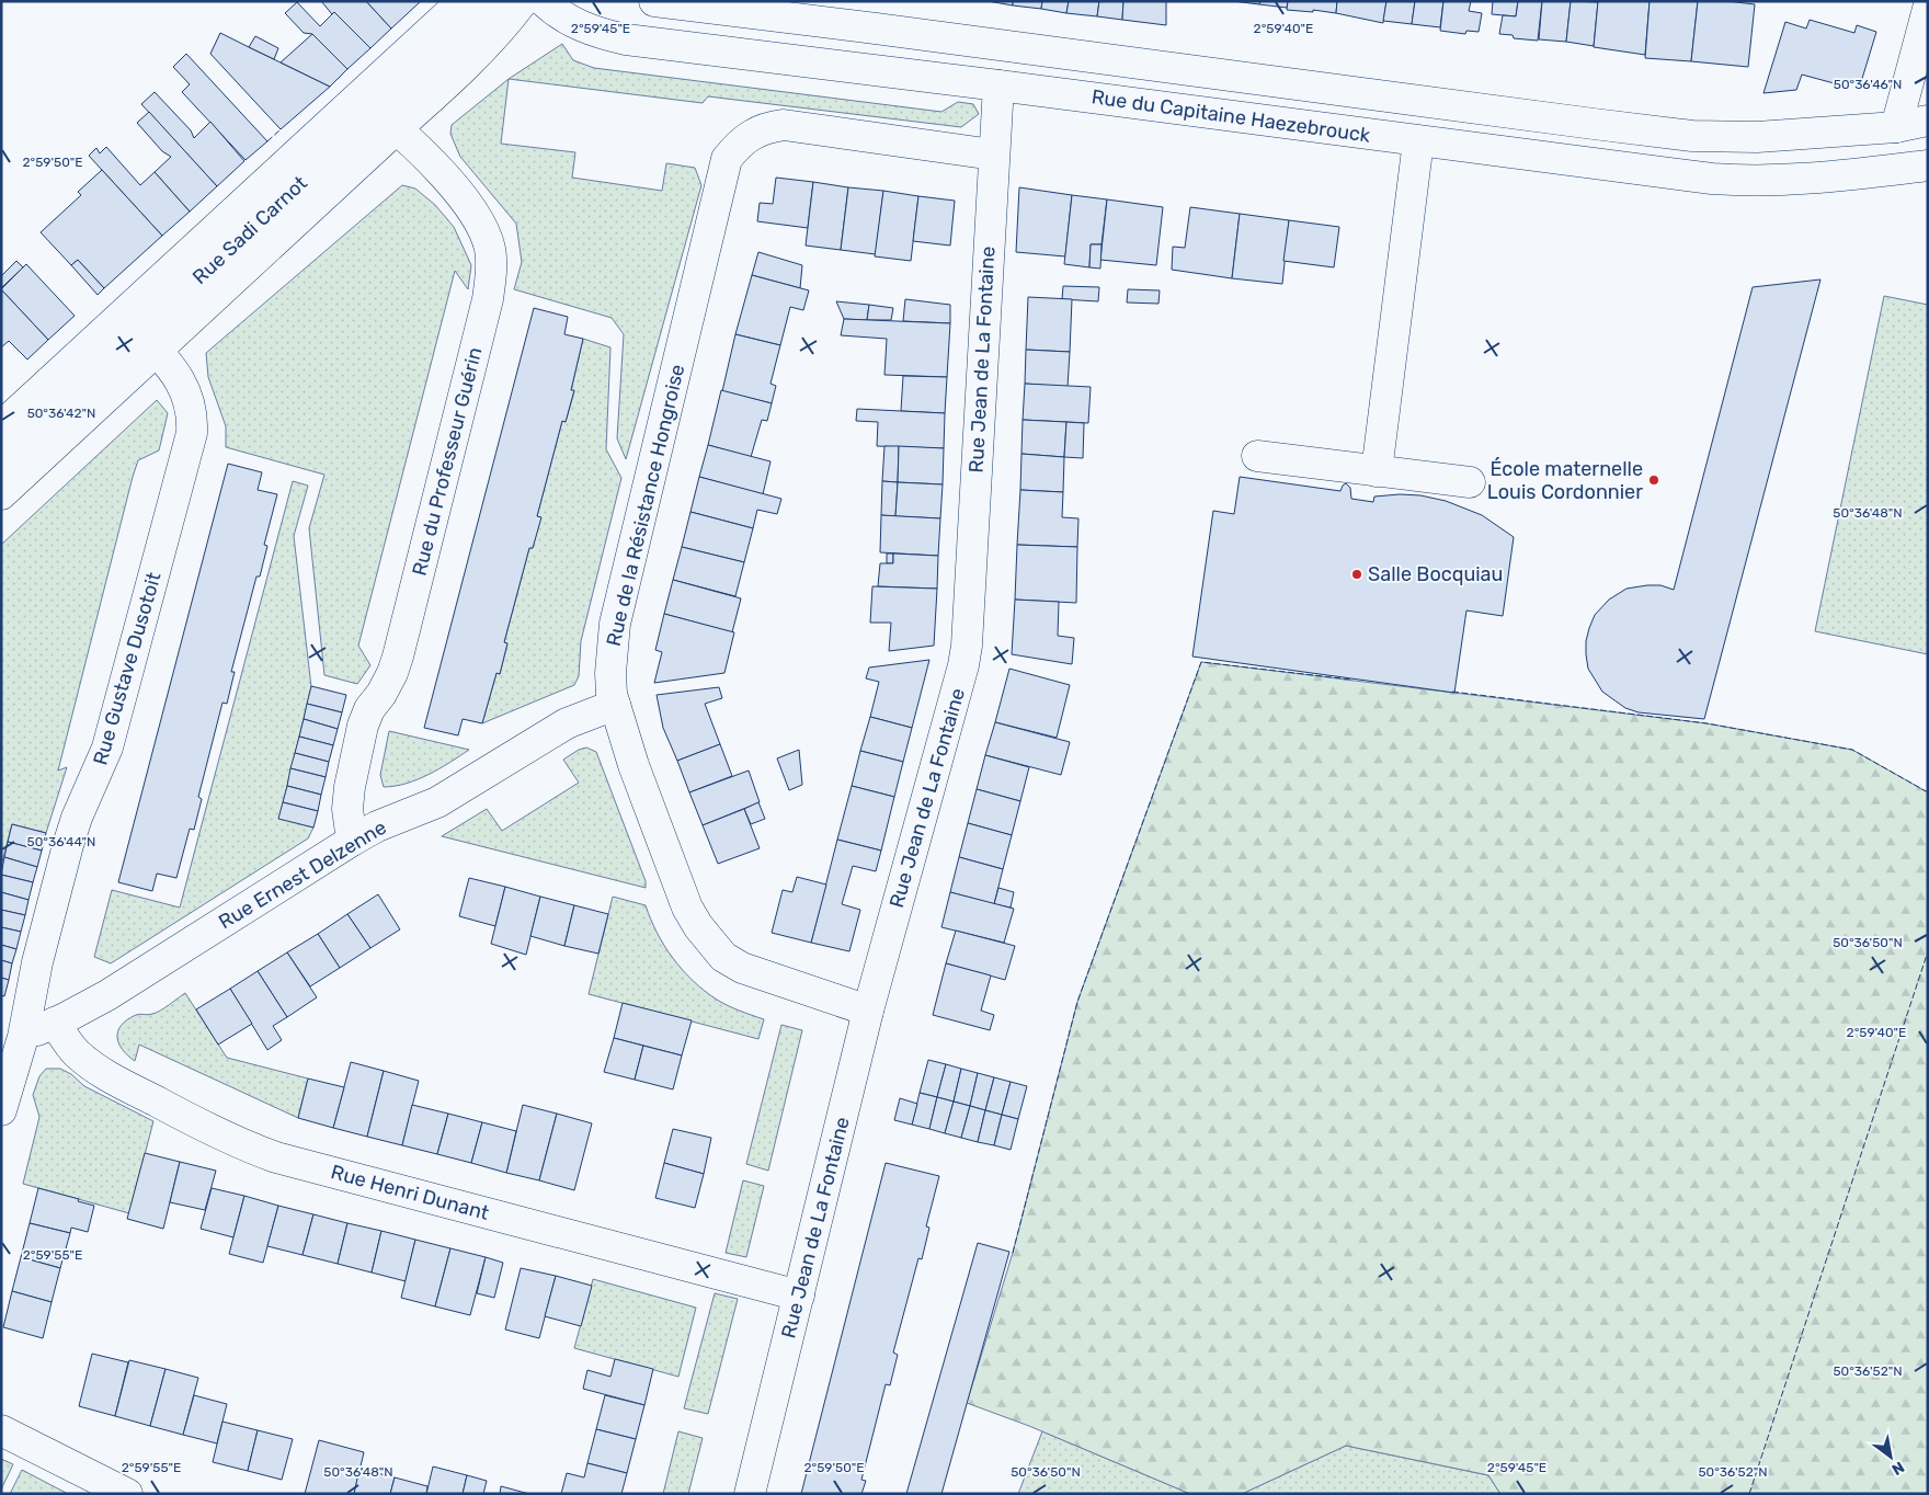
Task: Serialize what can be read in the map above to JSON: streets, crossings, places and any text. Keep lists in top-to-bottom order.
{
  "streets": {
    "street": [
      "Rue du Capitaine Haezebrouck",
      "Rue Sadi Carnot",
      "Rue Jean de La Fontaine",
      "Rue du Professeur Guérin",
      "Rue de la Résistance Hongroise",
      "Rue Gustave Dusotoit",
      "Rue Ernest Delzenne",
      "Rue Henri Dunant"
    ]
  },
  "crossings": [
    ["Rue du Capitaine Haezebrouck", "Rue Jean de La Fontaine"],
    ["Rue Sadi Carnot", "Rue du Professeur Guérin"],
    ["Rue Sadi Carnot", "Rue Gustave Dusotoit"],
    ["Rue Jean de La Fontaine", "Rue de la Résistance Hongroise"],
    ["Rue Jean de La Fontaine", "Rue Henri Dunant"],
    ["Rue du Professeur Guérin", "Rue Ernest Delzenne"],
    ["Rue de la Résistance Hongroise", "Rue Ernest Delzenne"],
    ["Rue Gustave Dusotoit", "Rue Ernest Delzenne"],
    ["Rue Ernest Delzenne", "Rue Henri Dunant"]
  ],
  "places": ["École maternelle Louis Cordonnier", "Salle Bocquiau"],
  "north": "bottom right",
  "coordinates": [
    "2°59'45\"E",
    "2°59'40\"E",
    "50°36'46\"N",
    "2°59'50\"E",
    "50°36'42\"N",
    "50°36'48\"N",
    "50°36'44\"N",
    "50°36'50\"N",
    "2°59'55\"E",
    "50°36'52\"N"
  ]
}
